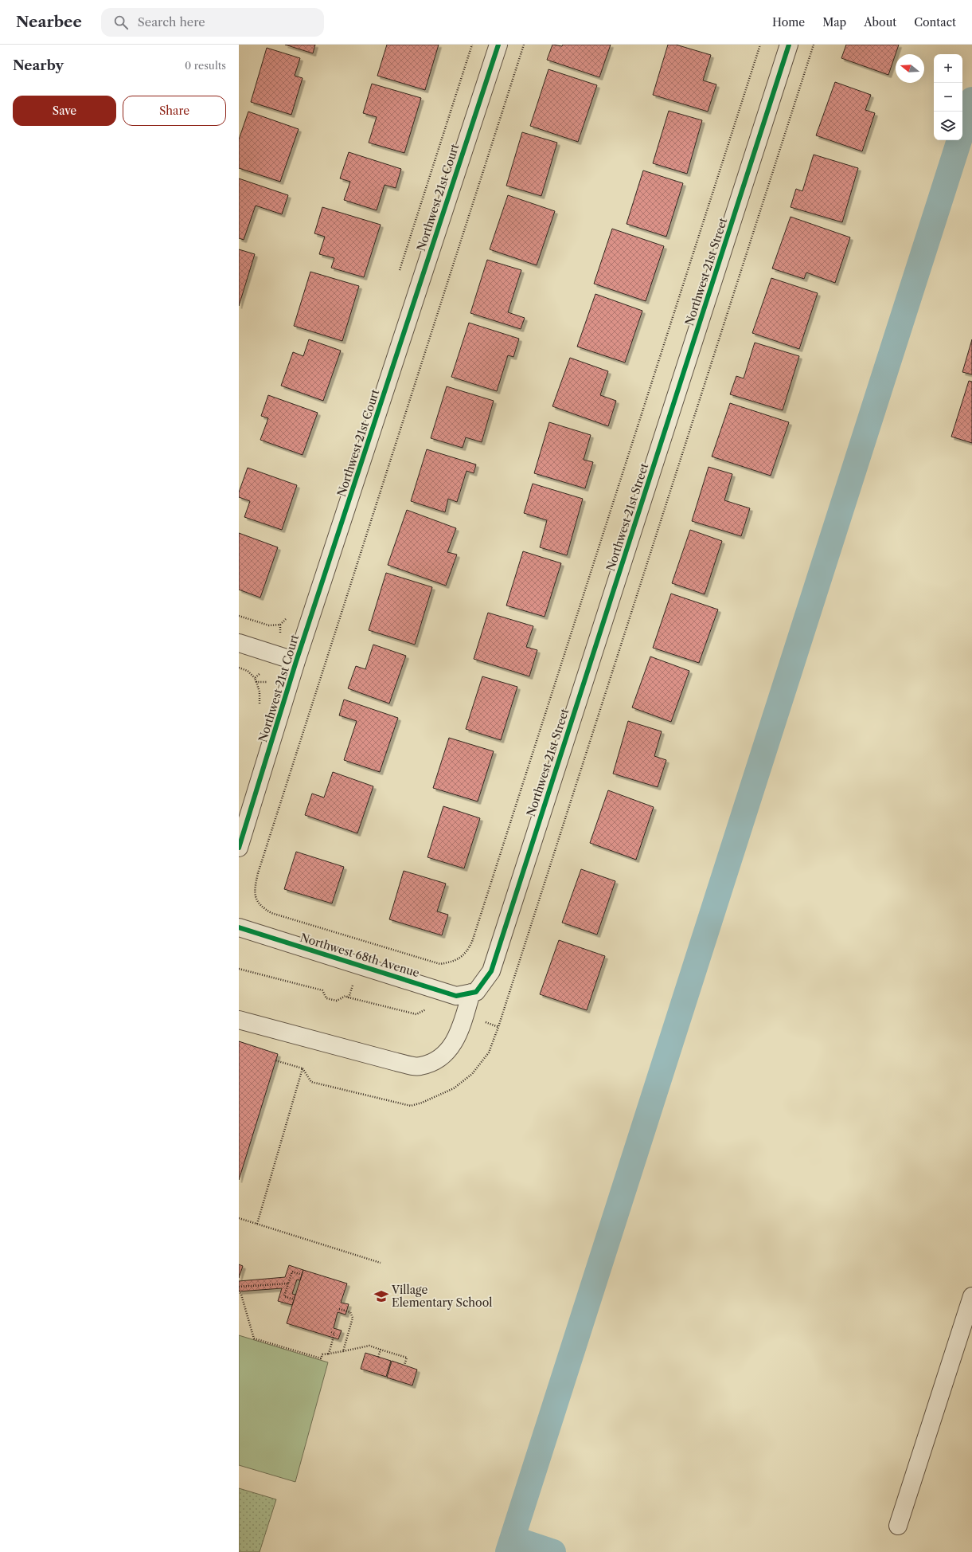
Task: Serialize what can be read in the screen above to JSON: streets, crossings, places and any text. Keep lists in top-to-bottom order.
{
  "streets": {
    "street": ["Northwest 21st Court", "Northwest 21st Street", "Northwest 68th Avenue"]
  },
  "crossings": [
    ["Northwest 21st Street", "Northwest 68th Avenue"]
  ],
  "places": {
    "school or university": ["Village Elementary School"]
  },
  "north": "left",
  "page": {
    "header": "Nearbee",
    "search": "Search here",
    "nav": [
      "Home",
      "Map",
      "About",
      "Contact"
    ],
    "heading": ["Nearby", "0 results"],
    "map_buttons": ["+", "−"],
    "buttons": ["Save", "Share"]
  }
}
